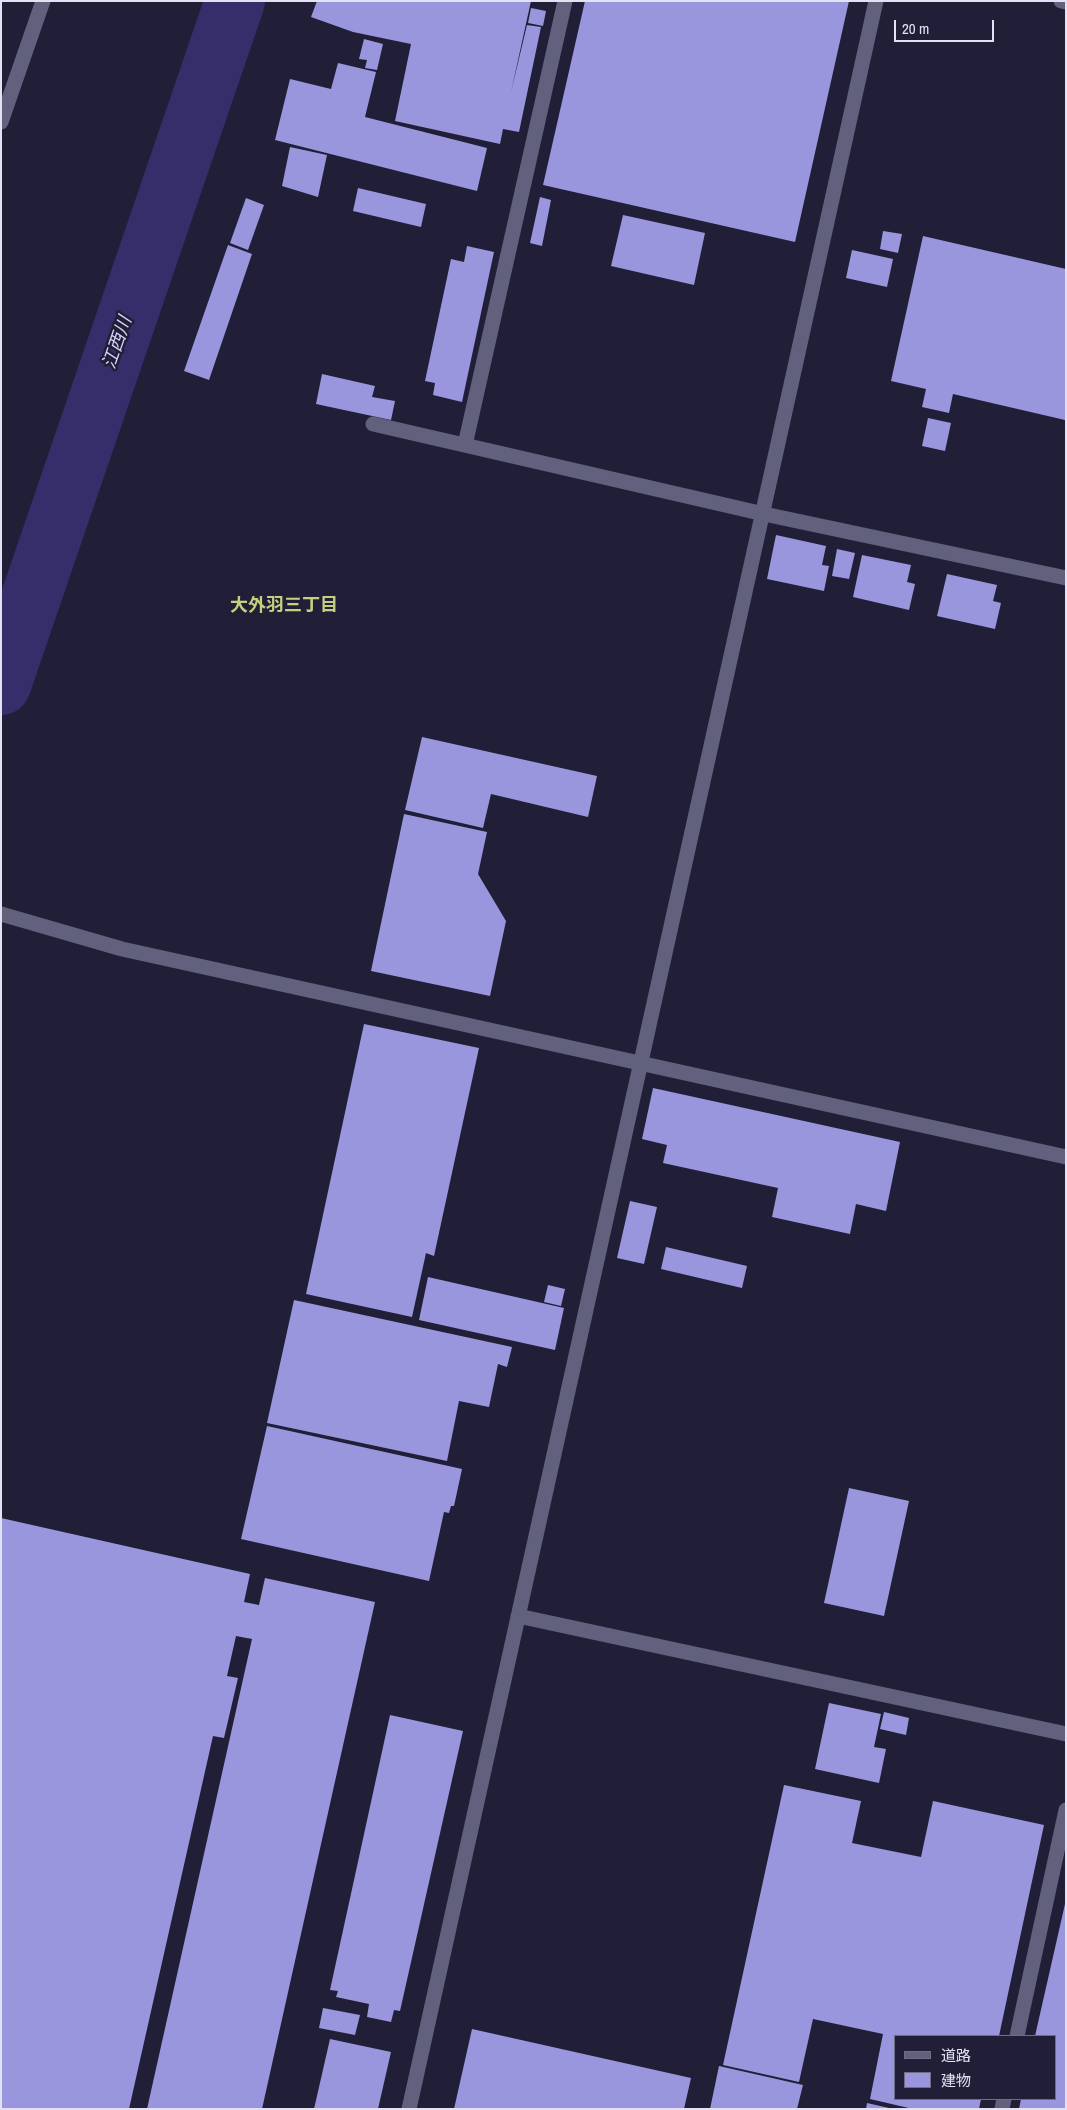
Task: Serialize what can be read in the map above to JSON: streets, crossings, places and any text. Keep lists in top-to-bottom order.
{
  "districts": ["大外羽三丁目"],
  "water": ["江西川"],
  "legend": ["道路", "建物"],
  "scale_bar": "20 m"
}
